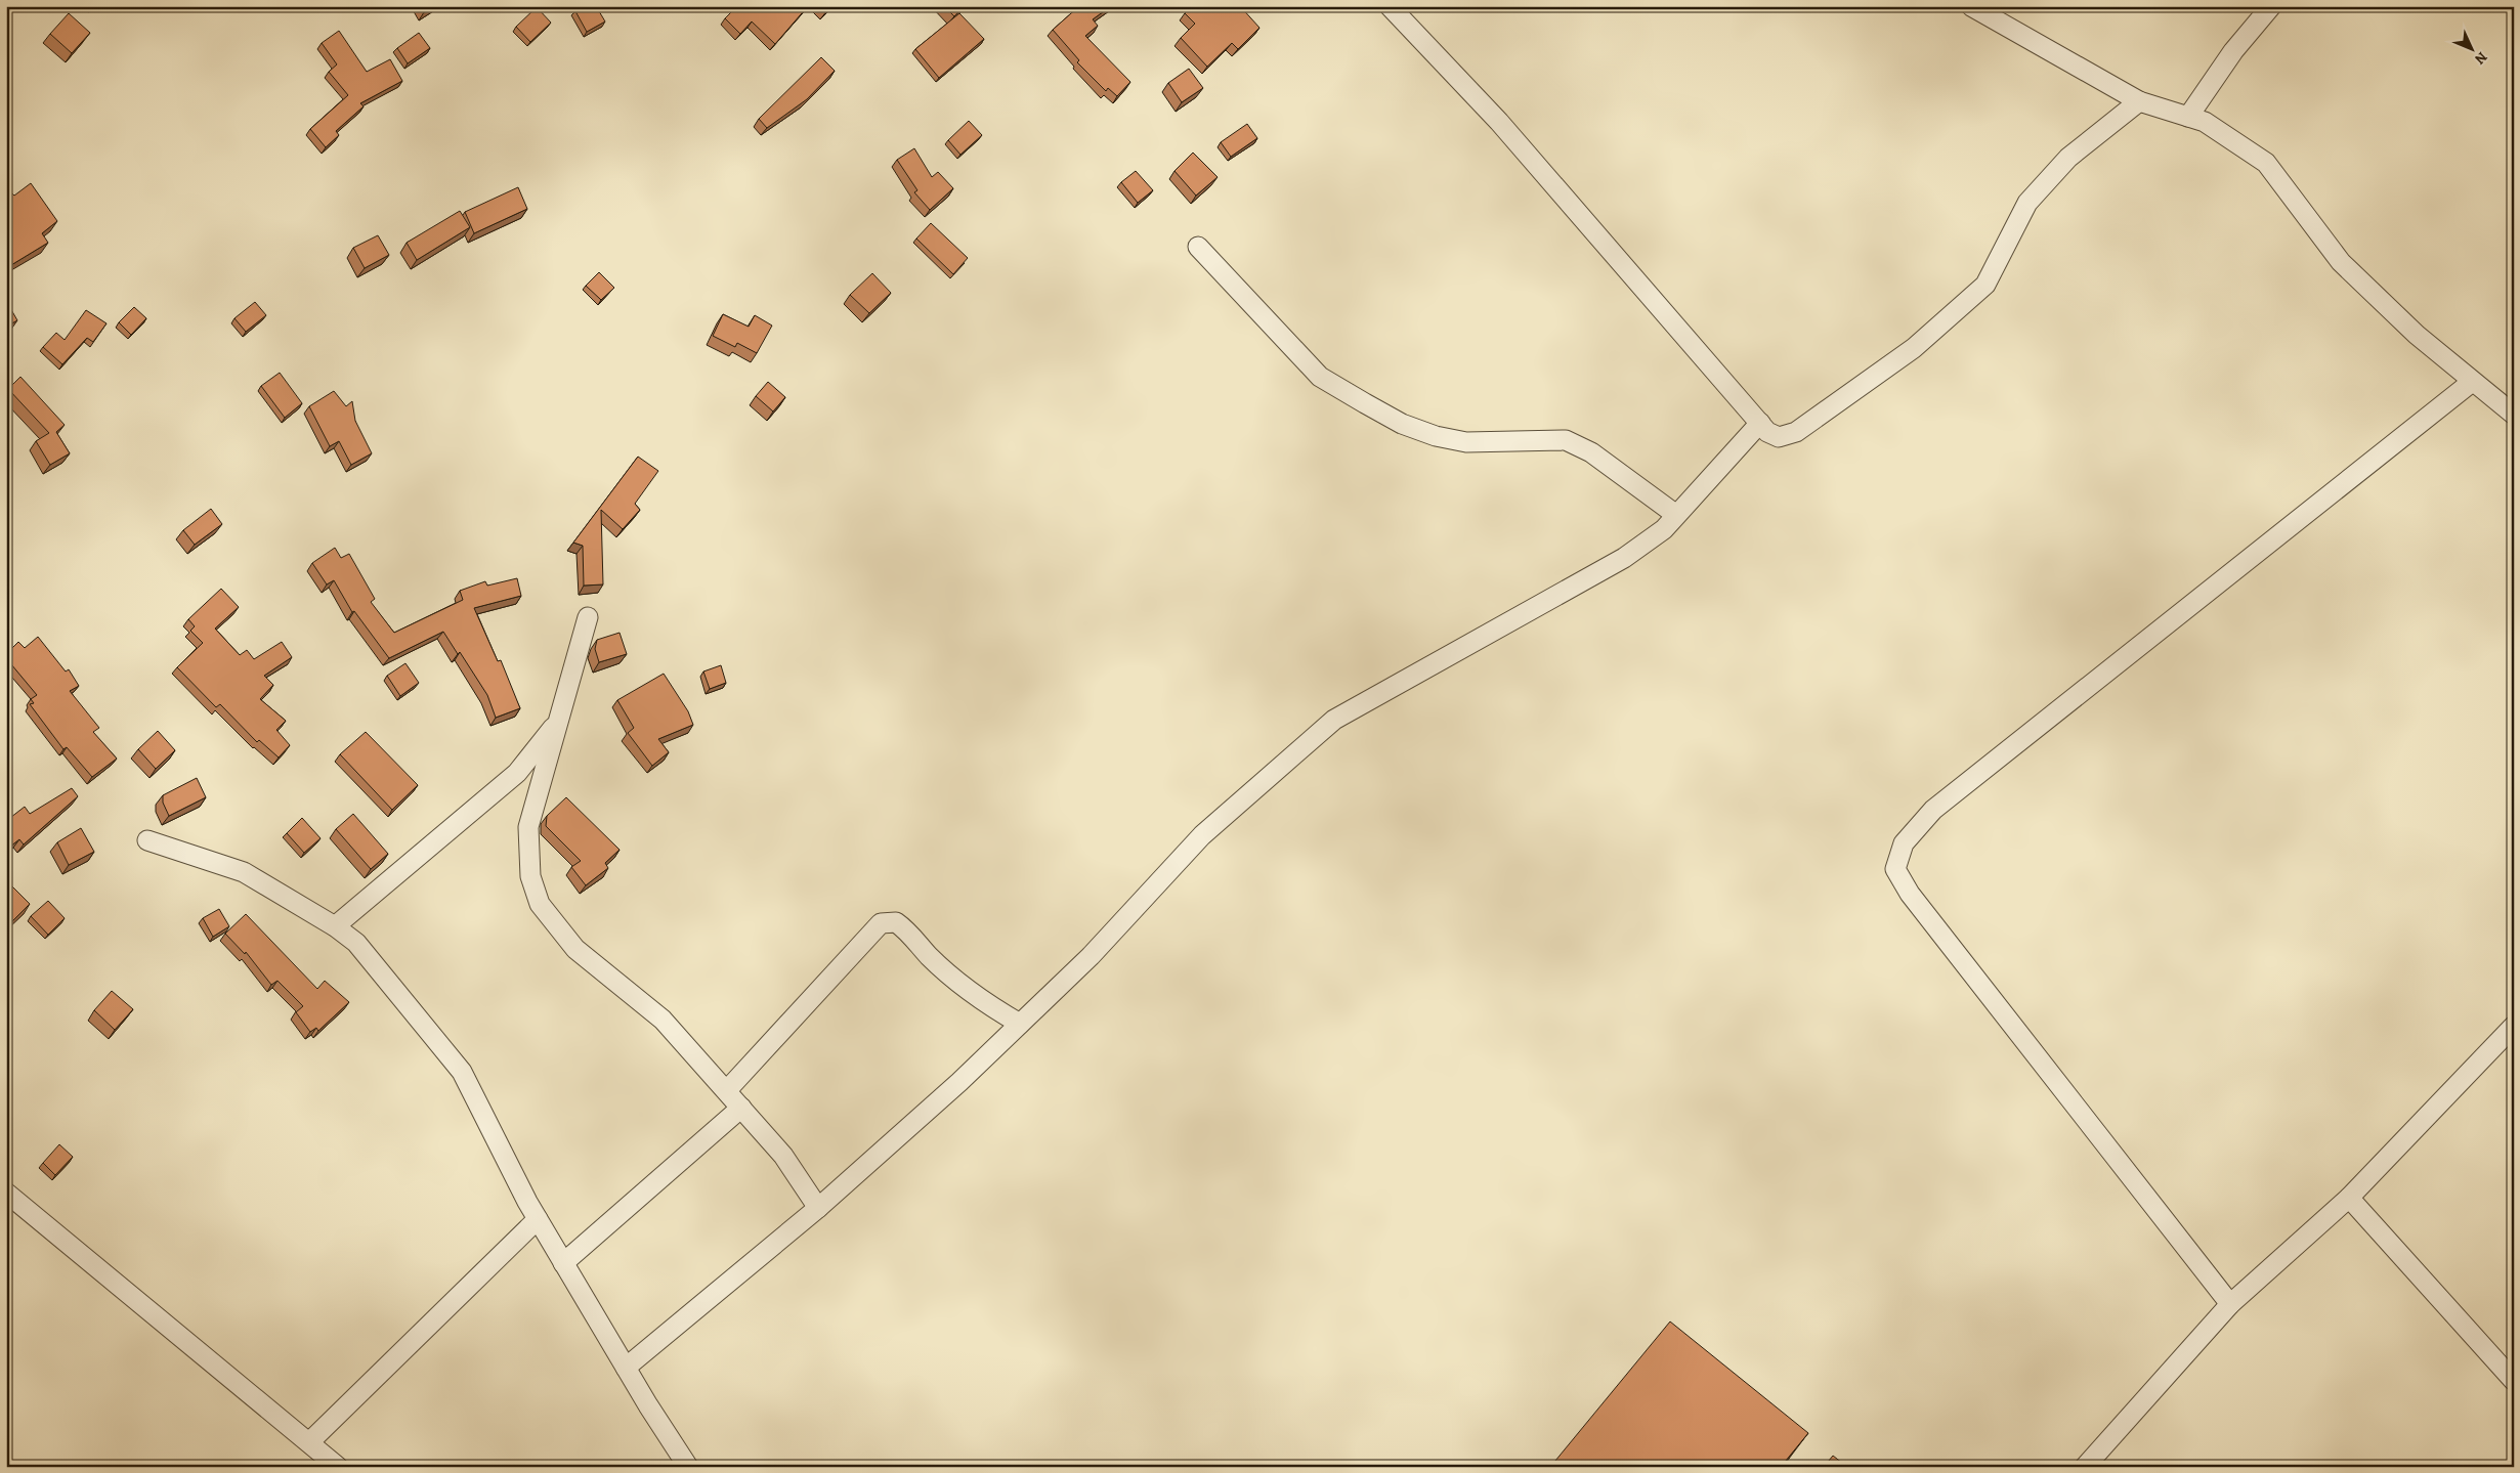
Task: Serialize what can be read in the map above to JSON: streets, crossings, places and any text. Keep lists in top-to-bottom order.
{
  "north": "bottom right"
}
